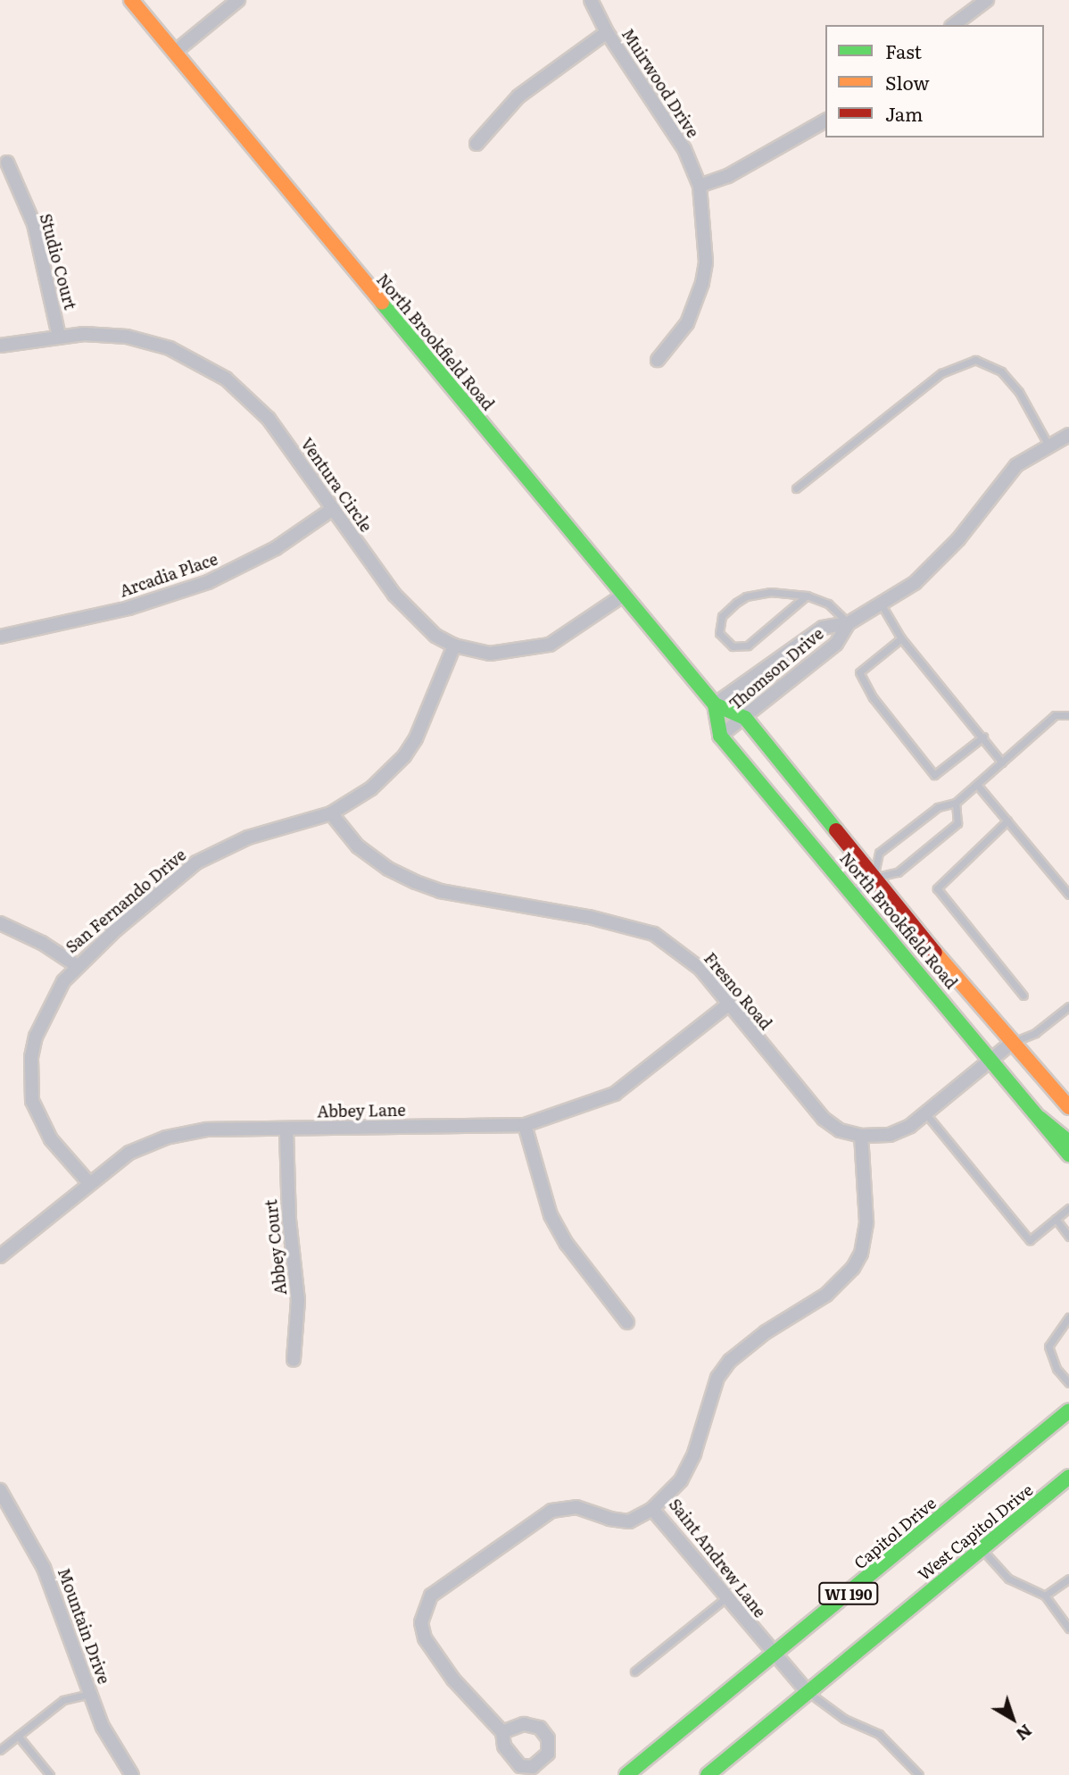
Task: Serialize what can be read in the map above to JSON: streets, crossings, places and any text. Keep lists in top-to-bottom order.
{
  "streets": {
    "street": [
      "Muirwood Drive",
      "Studio Court",
      "North Brookfield Road",
      "Ventura Circle",
      "Arcadia Place",
      "Thomson Drive",
      "San Fernando Drive",
      "Fresno Road",
      "Abbey Lane",
      "Abbey Court",
      "West Capitol Drive",
      "Capitol Drive",
      "Saint Andrew Lane",
      "WI 190",
      "Mountain Drive"
    ]
  },
  "crossings": [
    ["Studio Court", "Ventura Circle"],
    ["North Brookfield Road", "Ventura Circle"],
    ["North Brookfield Road", "Thomson Drive"],
    ["North Brookfield Road", "Fresno Road"],
    ["Ventura Circle", "Arcadia Place"],
    ["Ventura Circle", "San Fernando Drive"],
    ["San Fernando Drive", "Fresno Road"],
    ["San Fernando Drive", "Abbey Lane"],
    ["Fresno Road", "Abbey Lane"],
    ["Fresno Road", "Saint Andrew Lane"],
    ["Abbey Lane", "Abbey Court"],
    ["West Capitol Drive", "Saint Andrew Lane"],
    ["West Capitol Drive", "WI 190"],
    ["Capitol Drive", "Saint Andrew Lane"],
    ["Saint Andrew Lane", "WI 190"]
  ],
  "legend": ["Fast", "Slow", "Jam"],
  "north": "bottom right"
}
